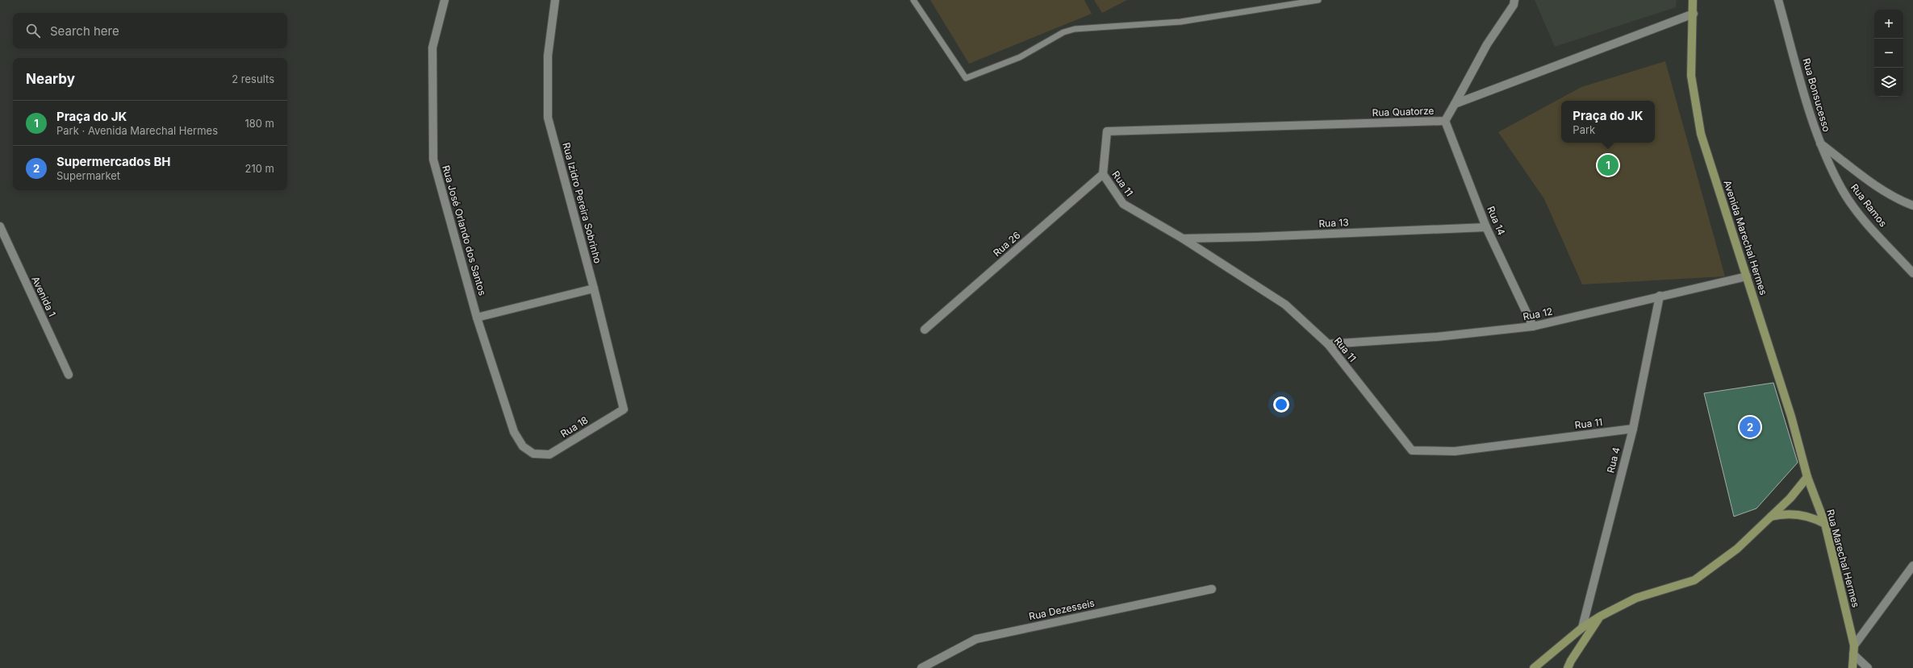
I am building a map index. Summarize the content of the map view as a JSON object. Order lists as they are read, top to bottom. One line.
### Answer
{"streets":{"street":["Rua Bonsucesso","Rua Quatorze","Rua 11","Rua Izidro Pereira Sobrinho","Rua Ramos","Rua 14","Rua 13","Rua José Orlando dos Santos","Avenida Marechal Hermes","Rua 26","Avenida 1","Rua 12","Rua 18","Rua 4","Rua Marechal Hermes","Rua Dezesseis"]},"crossings":[["Rua Bonsucesso","Rua Ramos"],["Rua Quatorze","Rua 11"],["Rua Quatorze","Rua 14"],["Rua 11","Rua 13"],["Rua 11","Rua 26"],["Rua 11","Rua 12"],["Rua 11","Rua 4"],["Rua Izidro Pereira Sobrinho","Rua 18"],["Rua 14","Rua 13"],["Rua 14","Rua 12"],["Rua José Orlando dos Santos","Rua 18"],["Avenida Marechal Hermes","Rua 12"],["Avenida Marechal Hermes","Rua Marechal Hermes"],["Rua 12","Rua 4"]],"page":{"map_buttons":["+","−"],"search":"Search here","heading":["Nearby","2 results"],"list":[{"mark":"1","name":"Praça do JK","note":"Park · Avenida Marechal Hermes","value":"180 m"},{"mark":"2","name":"Supermercados BH","note":"Supermarket","value":"210 m"}],"popup":["Praça do JK","Park"],"pins":["1","2"]}}
